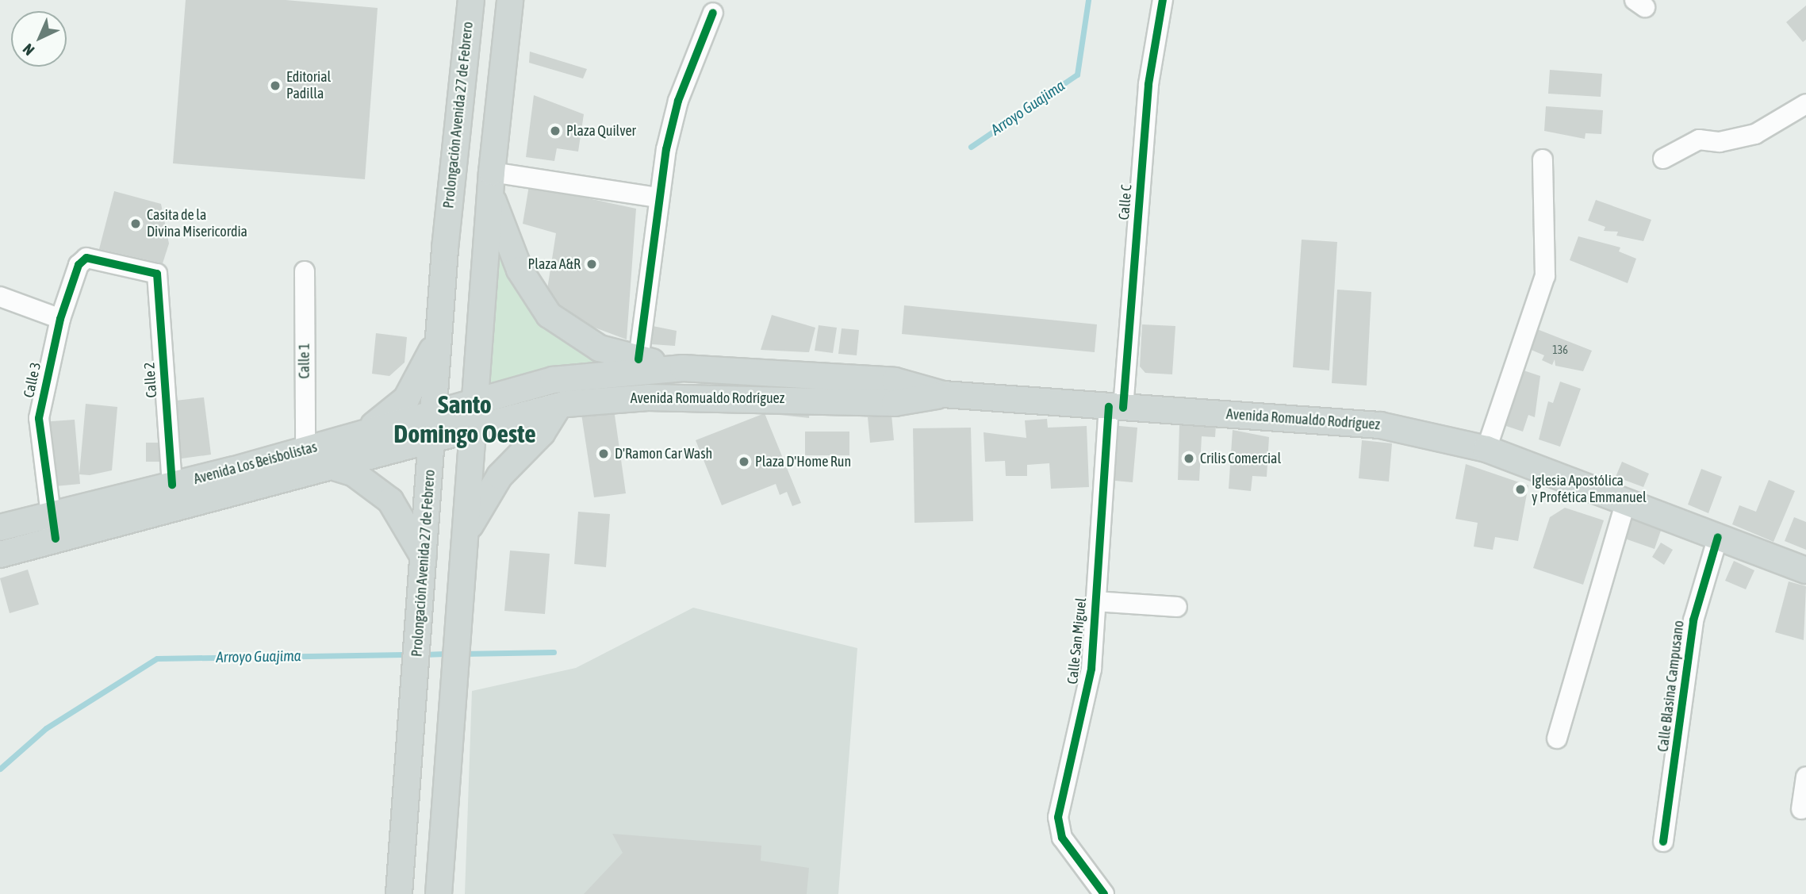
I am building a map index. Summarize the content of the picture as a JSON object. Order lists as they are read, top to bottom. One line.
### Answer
{"streets":{"main road":["Prolongación Avenida 27 de Febrero","Avenida Romualdo Rodríguez","Avenida Los Beisbolistas"],"street":["Calle C","Calle 1","Calle 3","Calle 2","Calle San Miguel","Calle Blasina Campusano"]},"crossings":[["Prolongación Avenida 27 de Febrero","Avenida Los Beisbolistas"],["Calle C","Avenida Romualdo Rodríguez"],["Calle C","Calle San Miguel"],["Calle 1","Avenida Los Beisbolistas"],["Calle 3","Calle 2"],["Calle 3","Avenida Los Beisbolistas"],["Calle 2","Avenida Los Beisbolistas"],["Avenida Romualdo Rodríguez","Avenida Los Beisbolistas"],["Avenida Romualdo Rodríguez","Calle San Miguel"],["Avenida Romualdo Rodríguez","Calle Blasina Campusano"]],"districts":["Santo Domingo Oeste"],"water":["Arroyo Guajima"],"places":["Editorial Padilla","Plaza Quilver","Casita de la Divina Misericordia","Plaza A&R","D'Ramon Car Wash","Crilis Comercial","Plaza D'Home Run","Iglesia Apostólica y Profética Emmanuel"],"house_numbers":["136"],"north":"bottom left"}
